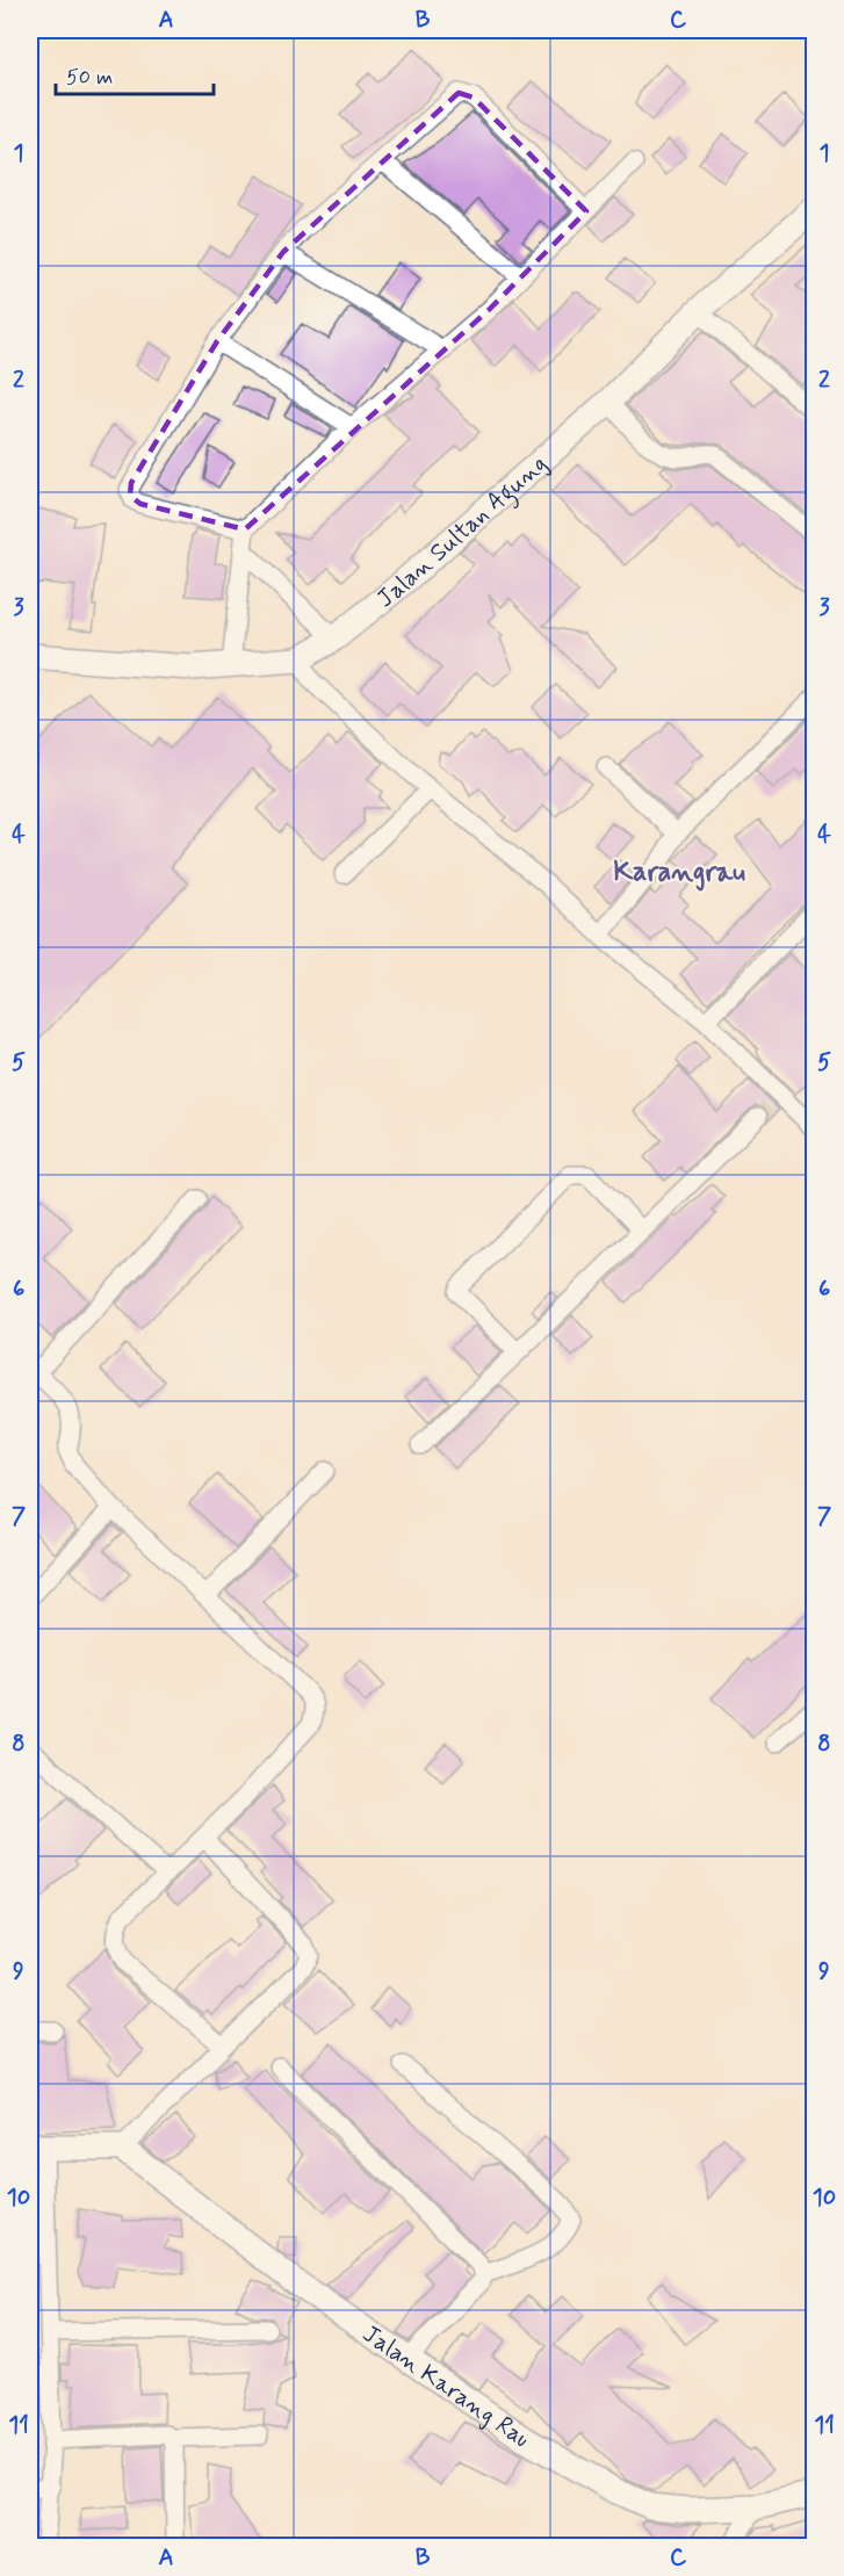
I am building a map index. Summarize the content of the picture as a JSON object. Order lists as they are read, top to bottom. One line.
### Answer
{"streets":{"street":["Jalan Sultan Agung","Jalan Karang Rau"]},"districts":["Karangrau"],"scale_bar":"50 m","grid":{"columns":["A","B","C"],"rows":["1","2","3","4","5","6","7","8","9","10","11"]}}
